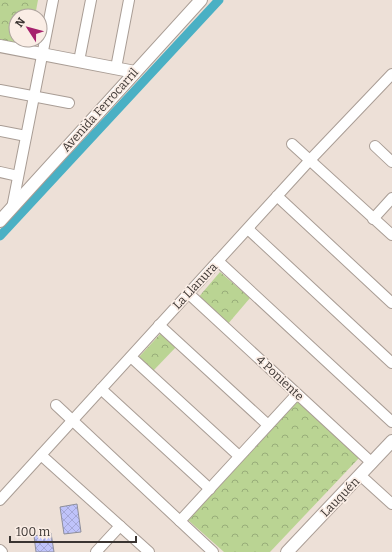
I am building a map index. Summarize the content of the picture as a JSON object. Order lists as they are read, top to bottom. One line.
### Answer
{"streets":{"street":["Avenida Ferrocarril","La Llanura","4 Poniente","Lauquén"]},"crossings":[["La Llanura","4 Poniente"],["4 Poniente","Lauquén"]],"scale_bar":"100 m","north":"top left"}
